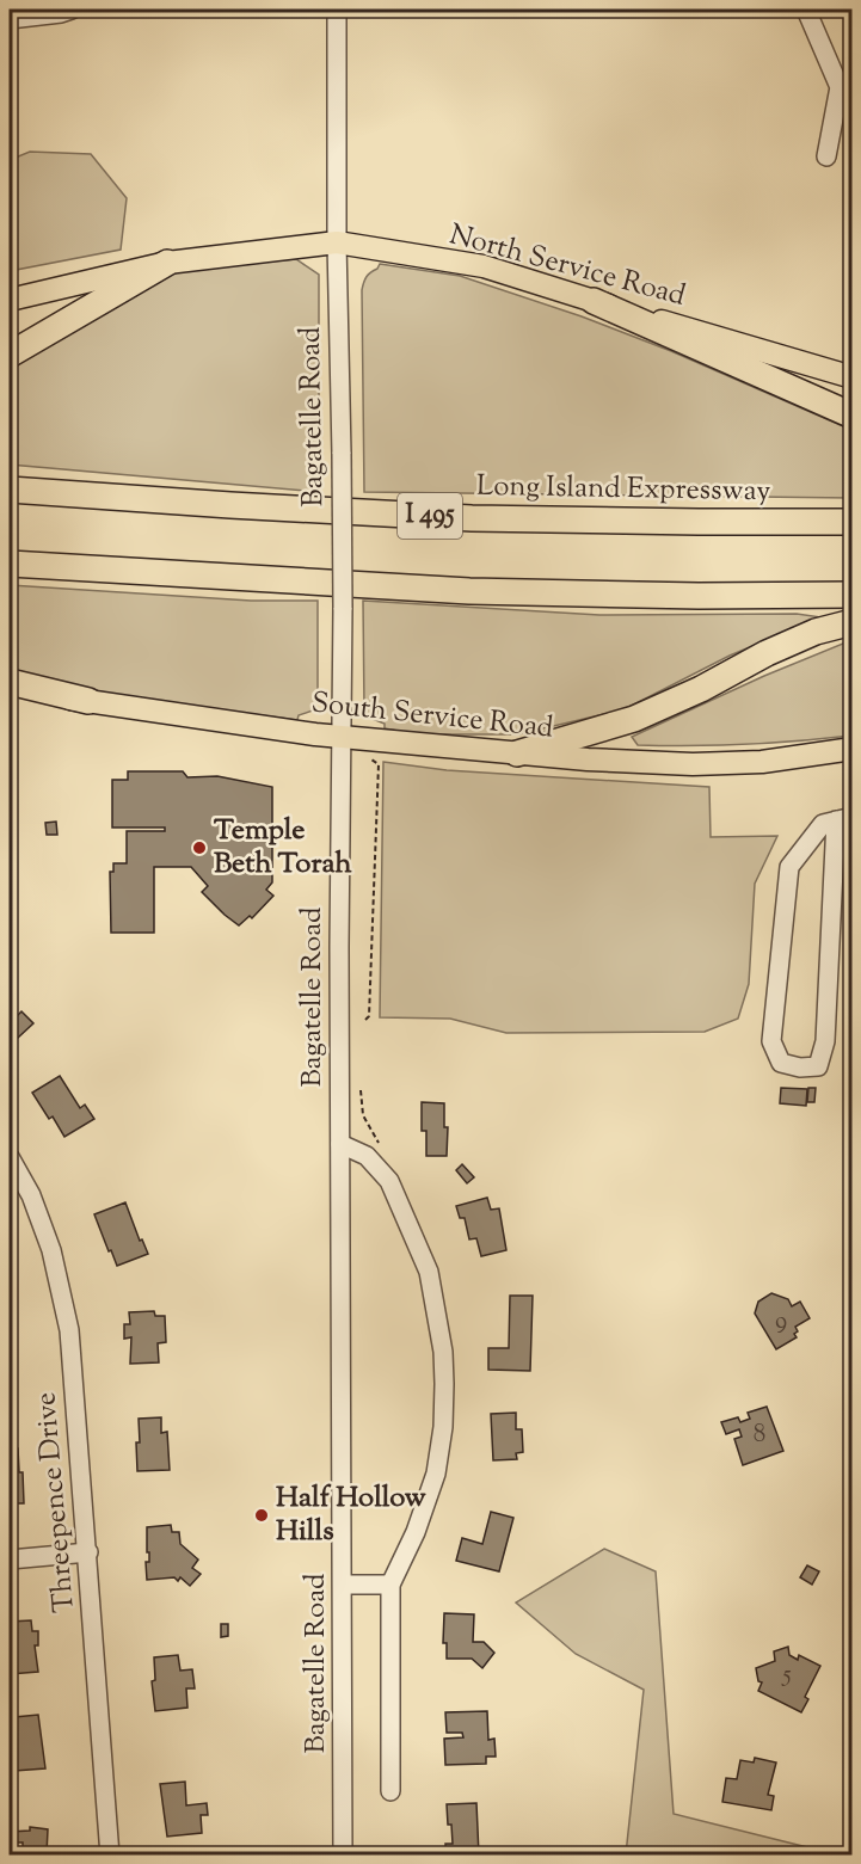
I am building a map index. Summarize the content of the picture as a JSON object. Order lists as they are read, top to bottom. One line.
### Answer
{"streets":{"highway":["Long Island Expressway","I 495"],"main road":["North Service Road","South Service Road"],"street":["Bagatelle Road","Threepence Drive"]},"crossings":[["North Service Road","Bagatelle Road"],["Bagatelle Road","South Service Road"]],"places":["Temple Beth Torah","Half Hollow Hills"],"house_numbers":["9","8","5"]}
